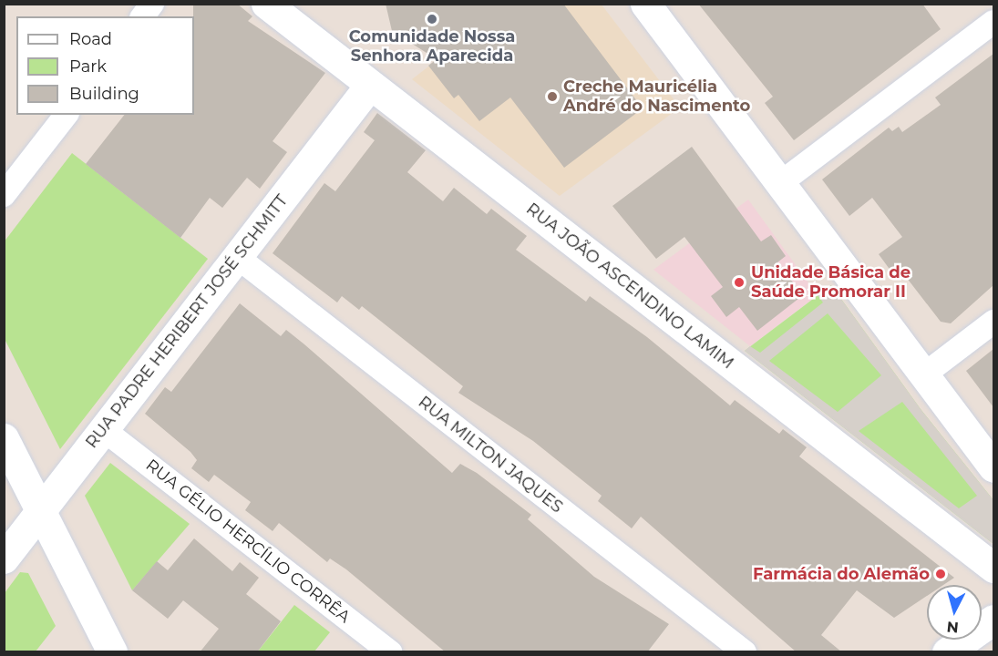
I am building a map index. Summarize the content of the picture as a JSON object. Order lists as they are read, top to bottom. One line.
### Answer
{"streets":{"street":["RUA JOÃO ASCENDINO LAMIM","RUA PADRE HERIBERT JOSÉ SCHMITT","RUA MILTON JAQUES","RUA GÉLIO HERCÍLIO CORRÊA"]},"crossings":[["RUA JOÃO ASCENDINO LAMIM","RUA PADRE HERIBERT JOSÉ SCHMITT"],["RUA PADRE HERIBERT JOSÉ SCHMITT","RUA MILTON JAQUES"],["RUA PADRE HERIBERT JOSÉ SCHMITT","RUA GÉLIO HERCÍLIO CORRÊA"]],"places":["Comunidade Nossa Senhora Aparecida","Creche Mauricélia André do Nascimento","Unidade Básica de Saúde Promorar II","Farmácia do Alemão"],"legend":["Road","Park","Building"],"north":"bottom"}
